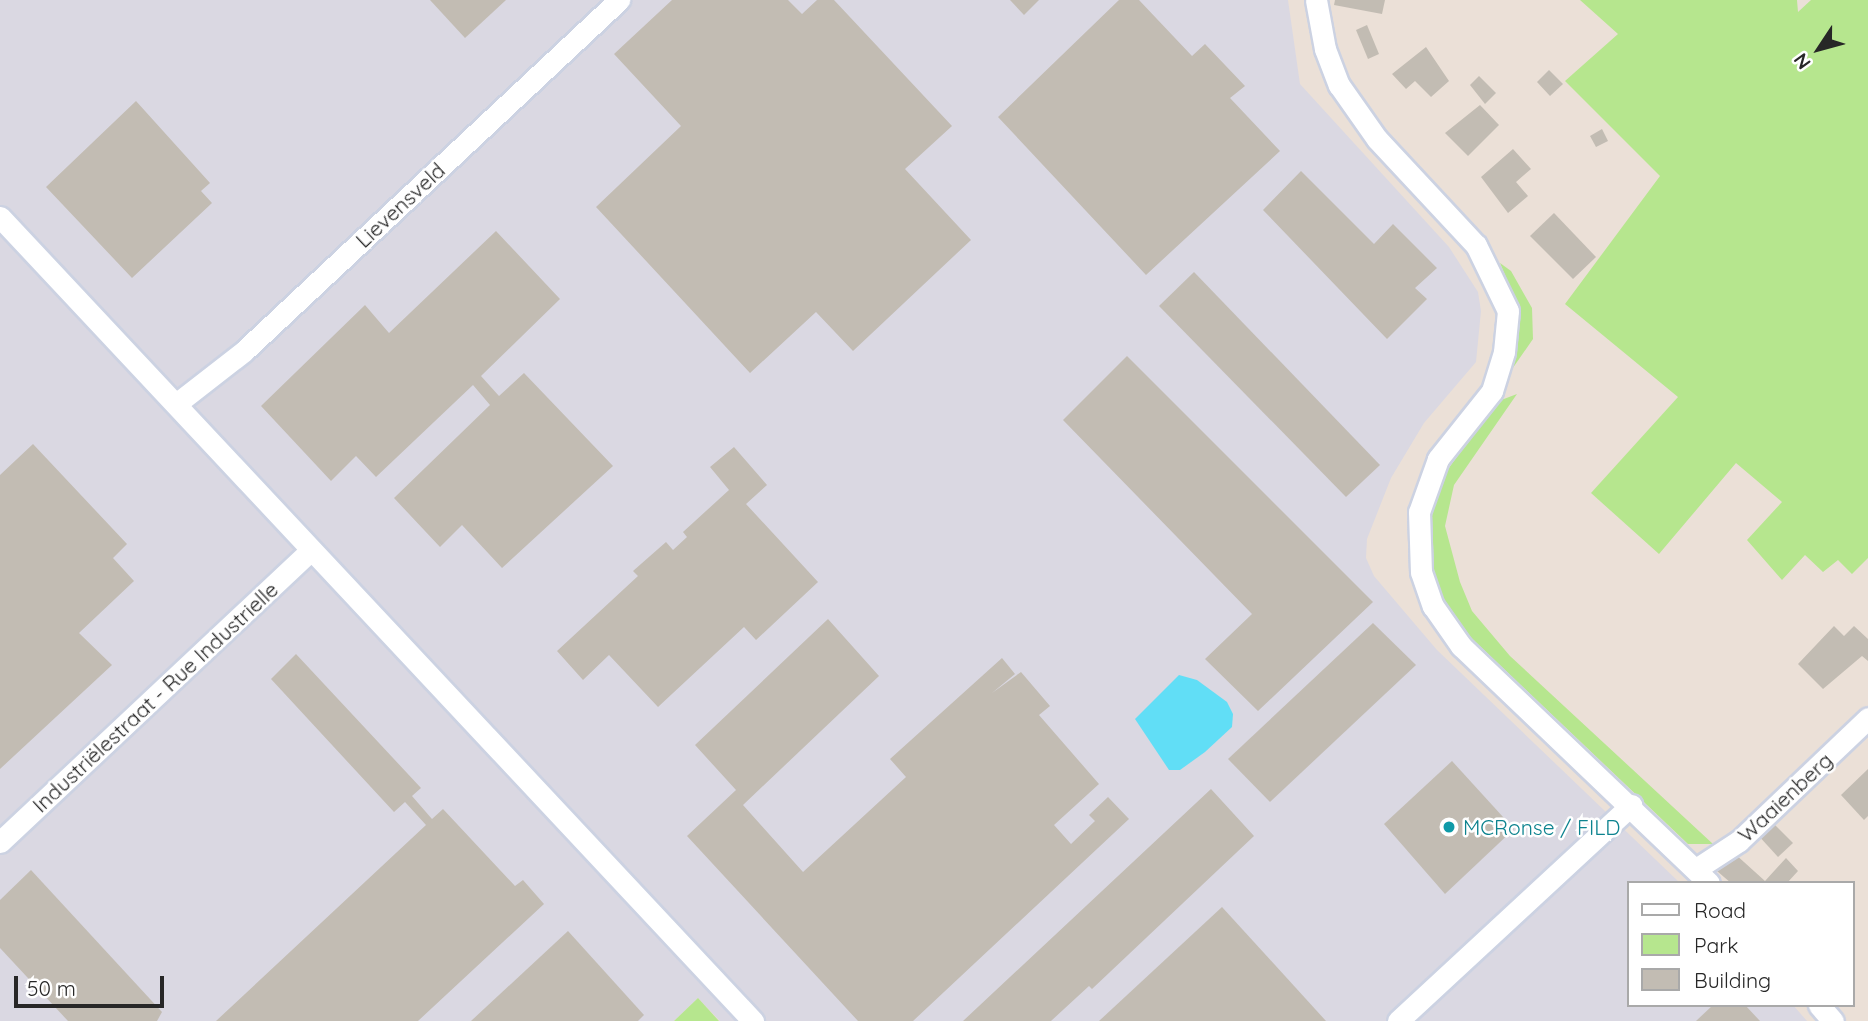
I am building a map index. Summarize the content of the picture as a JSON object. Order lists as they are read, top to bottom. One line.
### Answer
{"streets":{"street":["Lievensveld","Industriëlestraat - Rue Industrielle","Waaienberg"]},"places":["MCRonse / FILD"],"legend":["Road","Park","Building"],"scale_bar":"50 m","north":"bottom left"}
